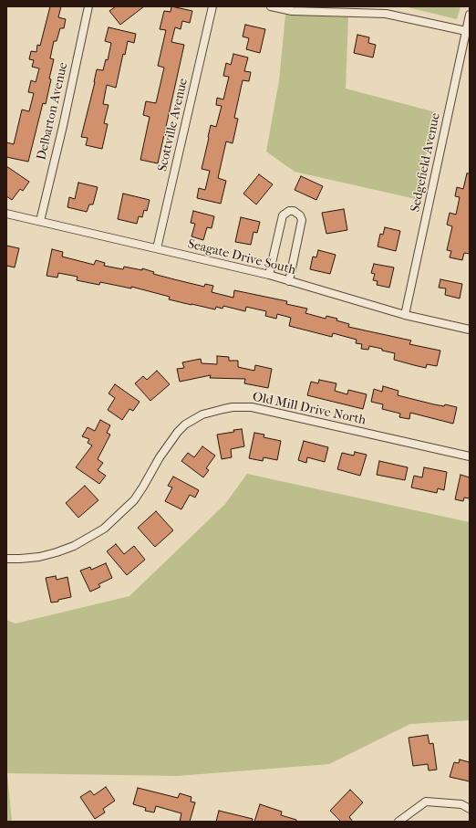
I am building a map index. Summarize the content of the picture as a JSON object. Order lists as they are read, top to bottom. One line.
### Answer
{"streets":{"street":["Delbarton Avenue","Scottville Avenue","Sedgefield Avenue","Seagate Drive South","Old Mill Drive North"]},"crossings":[["Delbarton Avenue","Seagate Drive South"],["Scottville Avenue","Seagate Drive South"],["Sedgefield Avenue","Seagate Drive South"]]}
